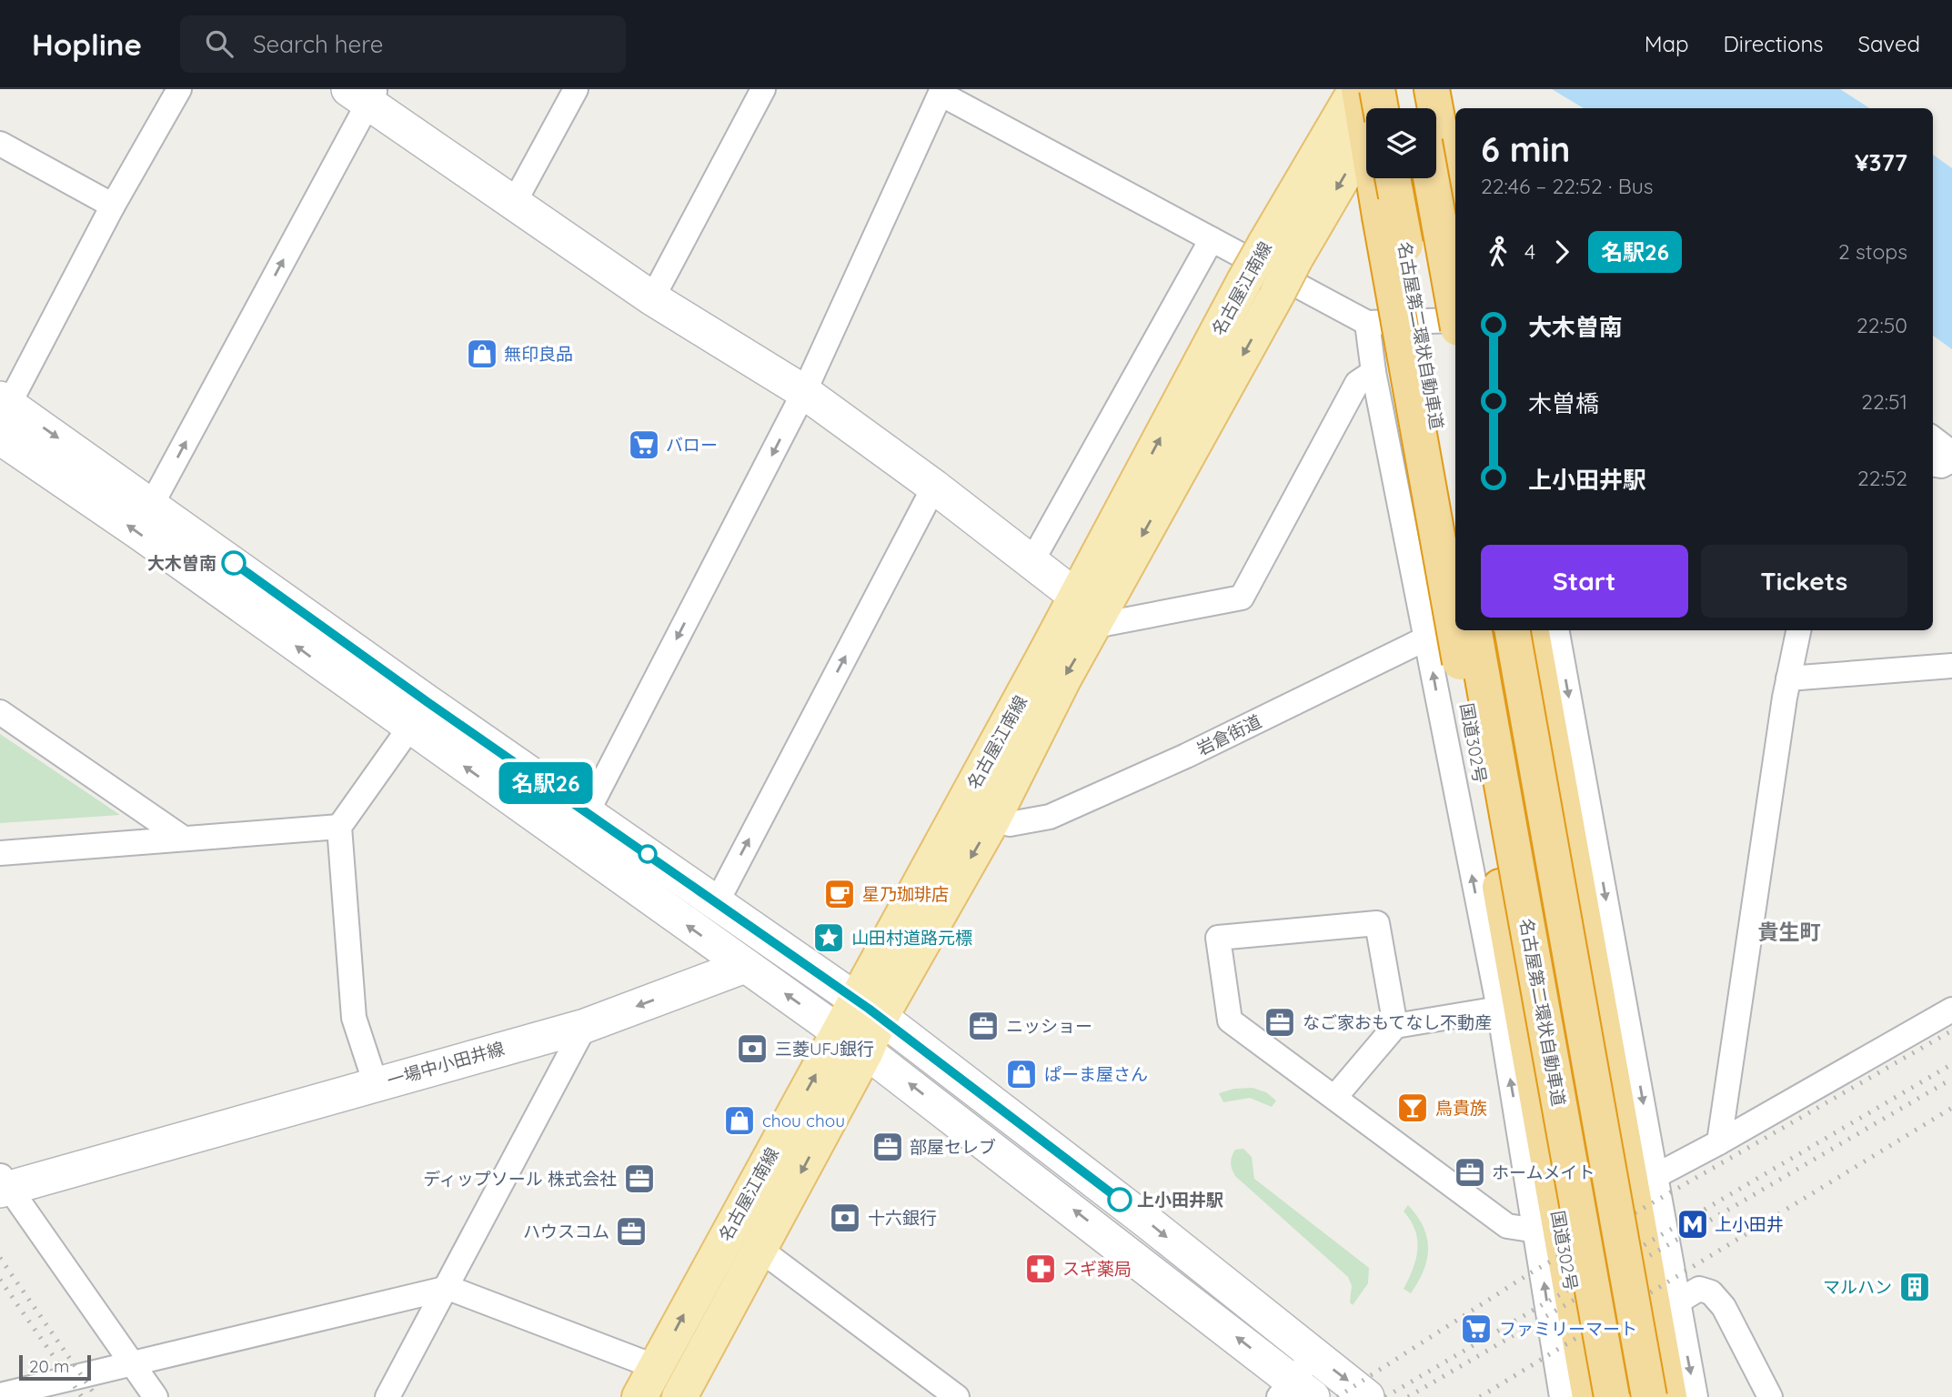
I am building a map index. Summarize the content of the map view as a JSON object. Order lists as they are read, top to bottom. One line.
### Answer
{"streets":{"highway":["名古屋第二環状自動車道","国道302号"],"main road":["名古屋江南線"],"street":["岩倉街道","一場中小田井線"]},"crossings":[["名古屋江南線","岩倉街道"],["名古屋江南線","国道302号"]],"districts":["貴生町"],"places":{"shop":["無印良品","ぱーま屋さん","chou chou"],"supermarket":["バロー","ファミリーマート"],"other":["大木曽南","上小田井駅"],"cafe":["星乃珈琲店"],"place":["山田村道路元標"],"office":["なご家おもてなし不動産","ニッショー","部屋セレブ","ホームメイト","ディップソール 株式会社","ハウスコム"],"bank":["三菱UFJ銀行","十六銀行"],"bar":["鳥貴族"],"metro station":["上小田井"],"pharmacy":["スギ薬局"],"building":["マルハン"]},"lines":["bus line 名駅26"],"scale_bar":"20 m","page":{"header":"Hopline","search":"Search here","nav":["Map","Directions","Saved"],"on_map":"名駅26","heading":["6 min","22:46 – 22:52 · Bus","¥377"],"legs":["4","名駅26","2 stops"],"list":[{"name":"大木曽南","value":"22:50"},{"name":"木曽橋","value":"22:51"},{"name":"上小田井駅","value":"22:52"}],"buttons":["Start","Tickets"],"scale":"20 m"}}
